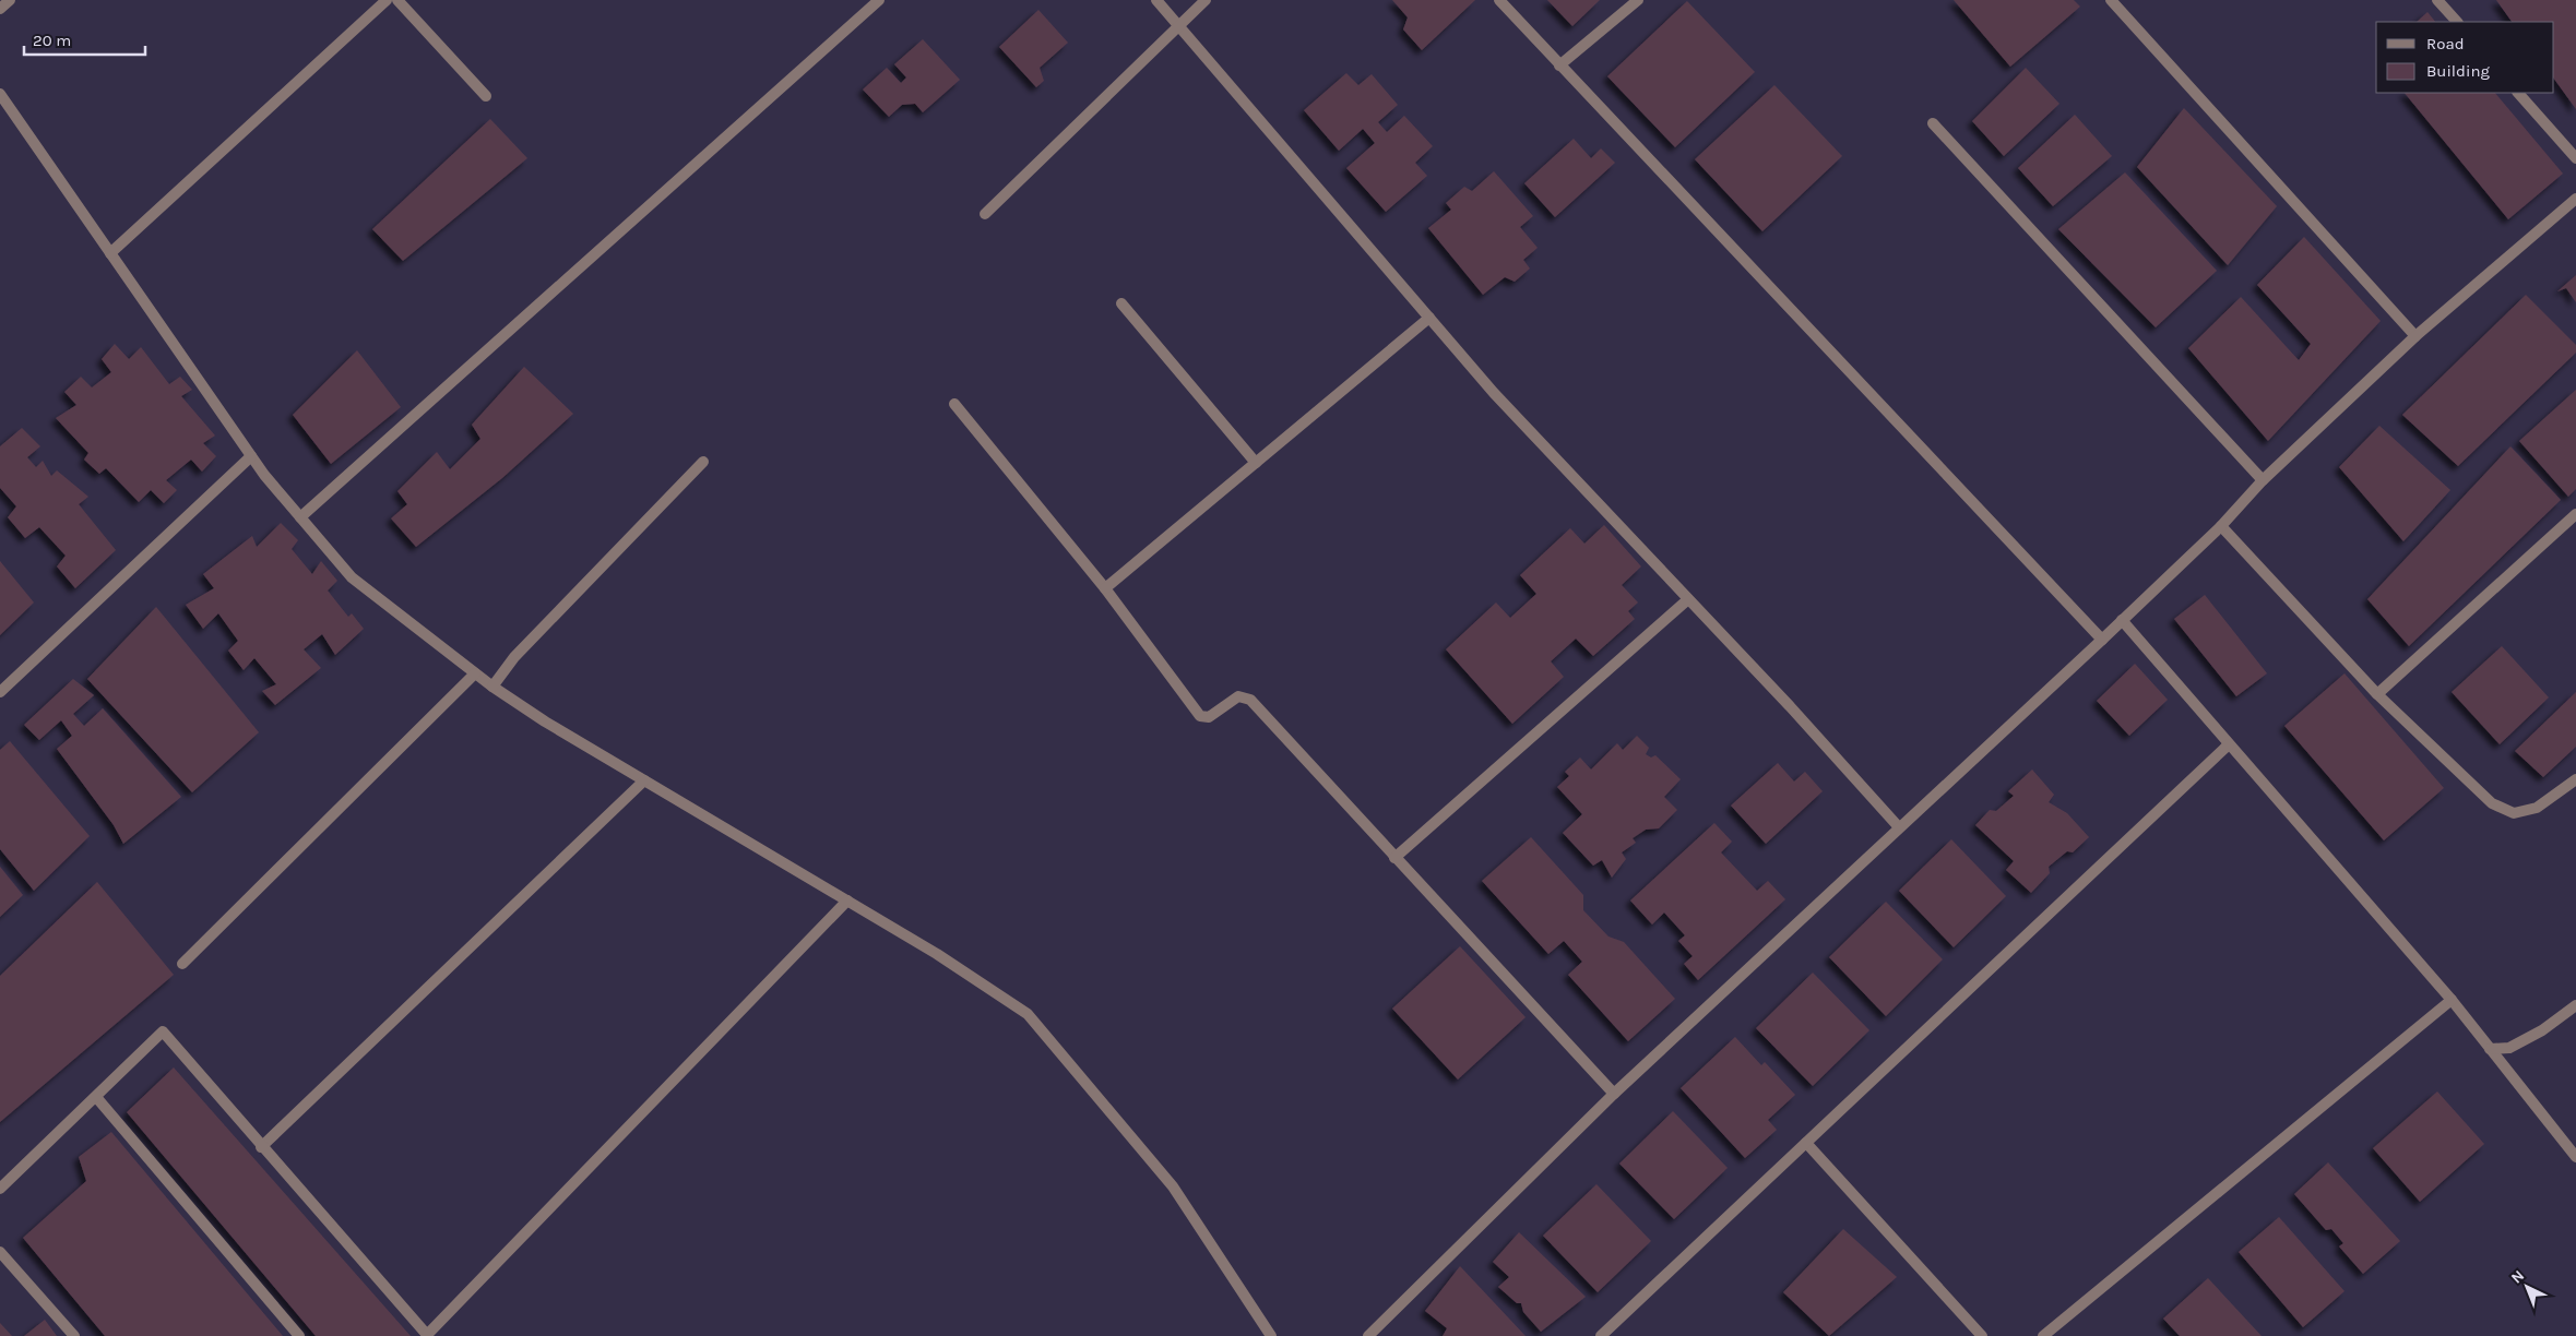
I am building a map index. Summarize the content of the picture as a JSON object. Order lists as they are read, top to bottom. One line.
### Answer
{"legend":["Road","Building"],"scale_bar":"20 m","north":"top left"}
